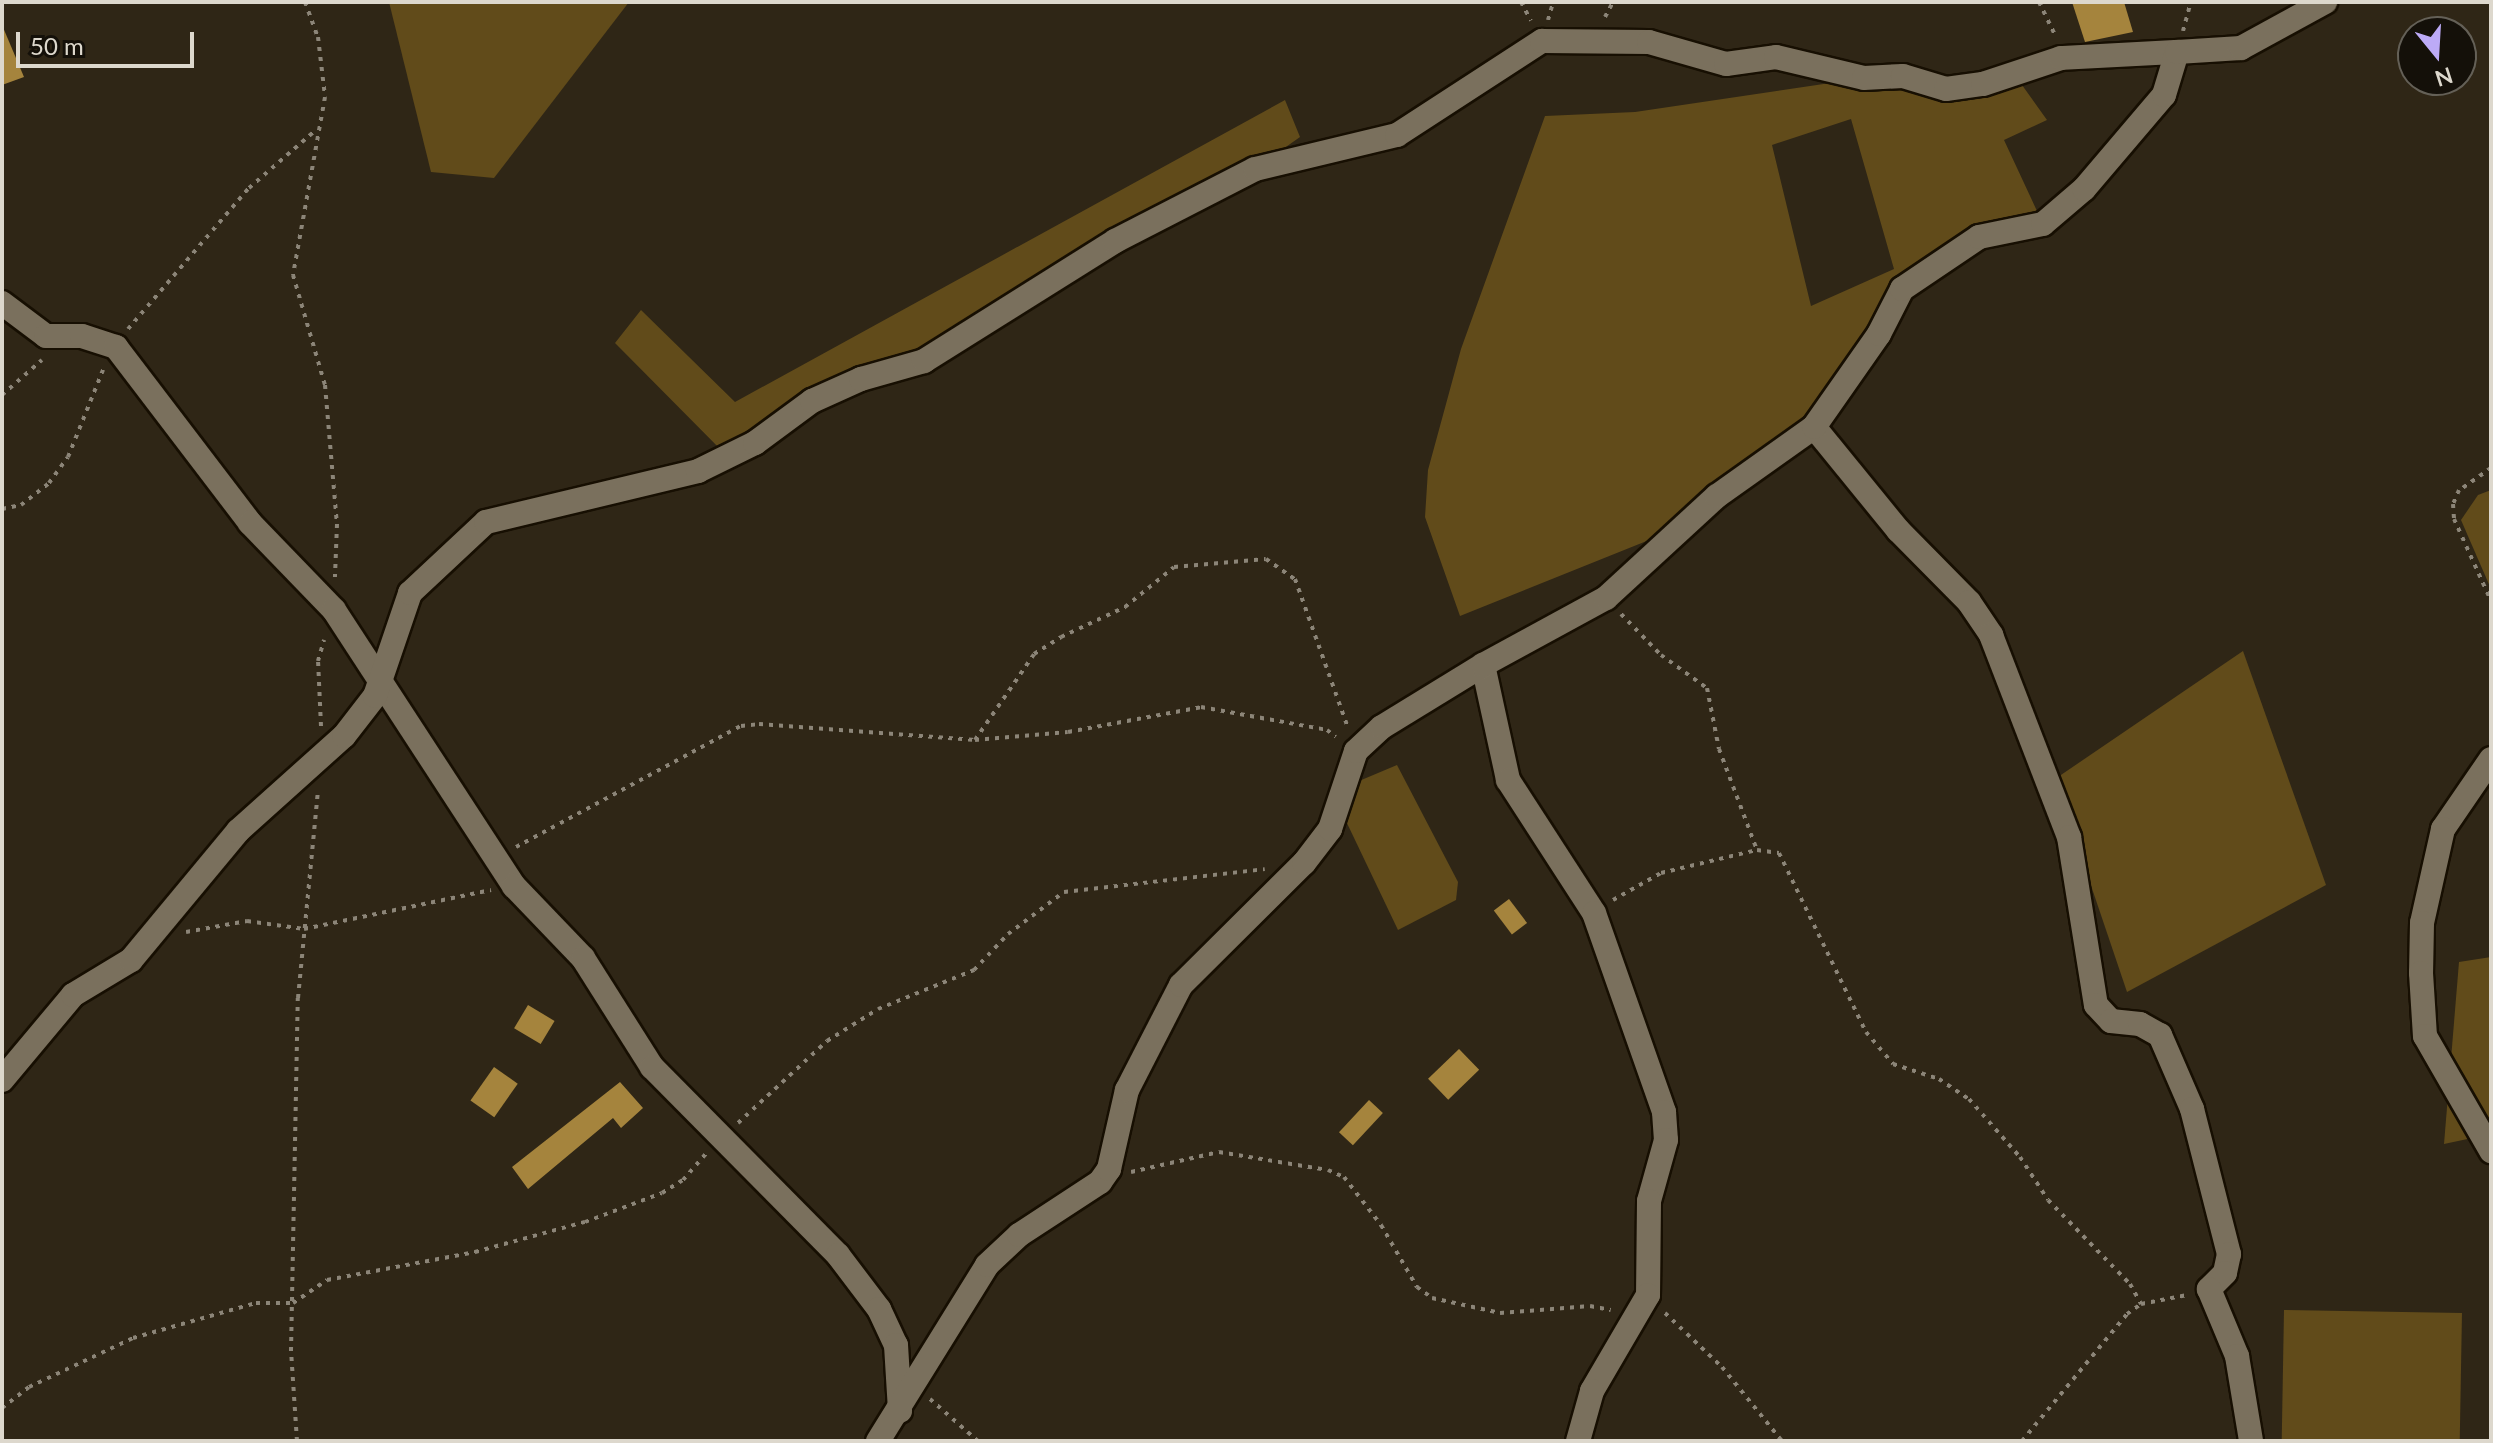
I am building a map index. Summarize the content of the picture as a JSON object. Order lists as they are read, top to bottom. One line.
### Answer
{"scale_bar":"50 m","north":"bottom"}
